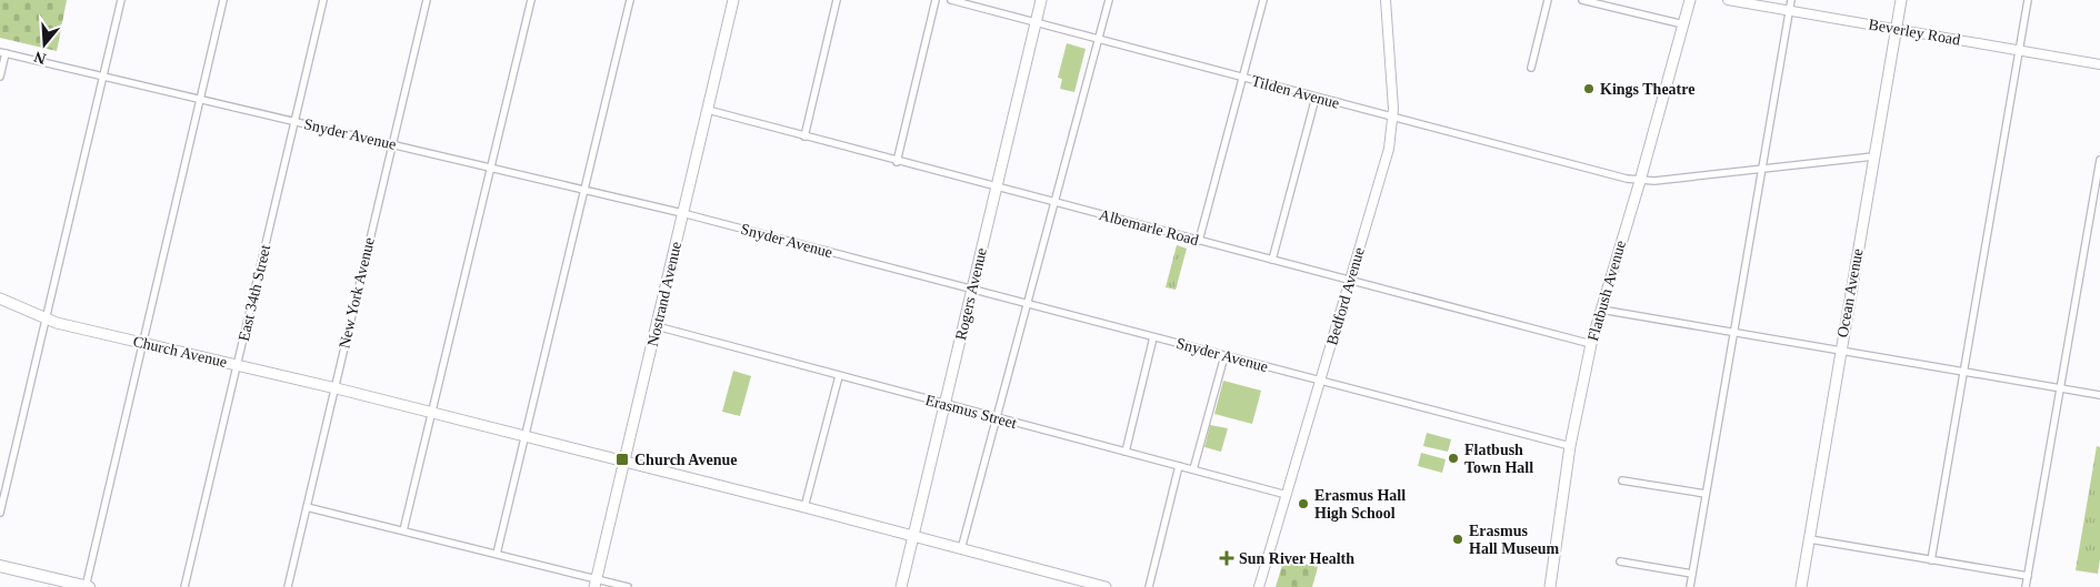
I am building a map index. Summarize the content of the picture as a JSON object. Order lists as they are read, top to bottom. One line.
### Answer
{"streets":{"main road":["Flatbush Avenue","Ocean Avenue","Nostrand Avenue","Rogers Avenue","Church Avenue"],"street":["Beverley Road","Tilden Avenue","Snyder Avenue","Albemarle Road","East 34th Street","New York Avenue","Bedford Avenue","Erasmus Street"]},"crossings":[["Beverley Road","Ocean Avenue"],["Tilden Avenue","Flatbush Avenue"],["Tilden Avenue","Ocean Avenue"],["Tilden Avenue","Rogers Avenue"],["Tilden Avenue","Bedford Avenue"],["Snyder Avenue","Flatbush Avenue"],["Snyder Avenue","East 34th Street"],["Snyder Avenue","New York Avenue"],["Snyder Avenue","Nostrand Avenue"],["Snyder Avenue","Rogers Avenue"],["Snyder Avenue","Bedford Avenue"],["Albemarle Road","Flatbush Avenue"],["Albemarle Road","Nostrand Avenue"],["Albemarle Road","Rogers Avenue"],["Albemarle Road","Bedford Avenue"],["East 34th Street","Church Avenue"],["New York Avenue","Church Avenue"],["Nostrand Avenue","Church Avenue"],["Nostrand Avenue","Erasmus Street"],["Rogers Avenue","Church Avenue"],["Rogers Avenue","Erasmus Street"],["Bedford Avenue","Erasmus Street"]],"places":{"other":["Kings Theatre","Flatbush Town Hall","Erasmus Hall High School","Erasmus Hall Museum"],"transit":["Church Avenue"],"health":["Sun River Health"]},"north":"bottom"}
